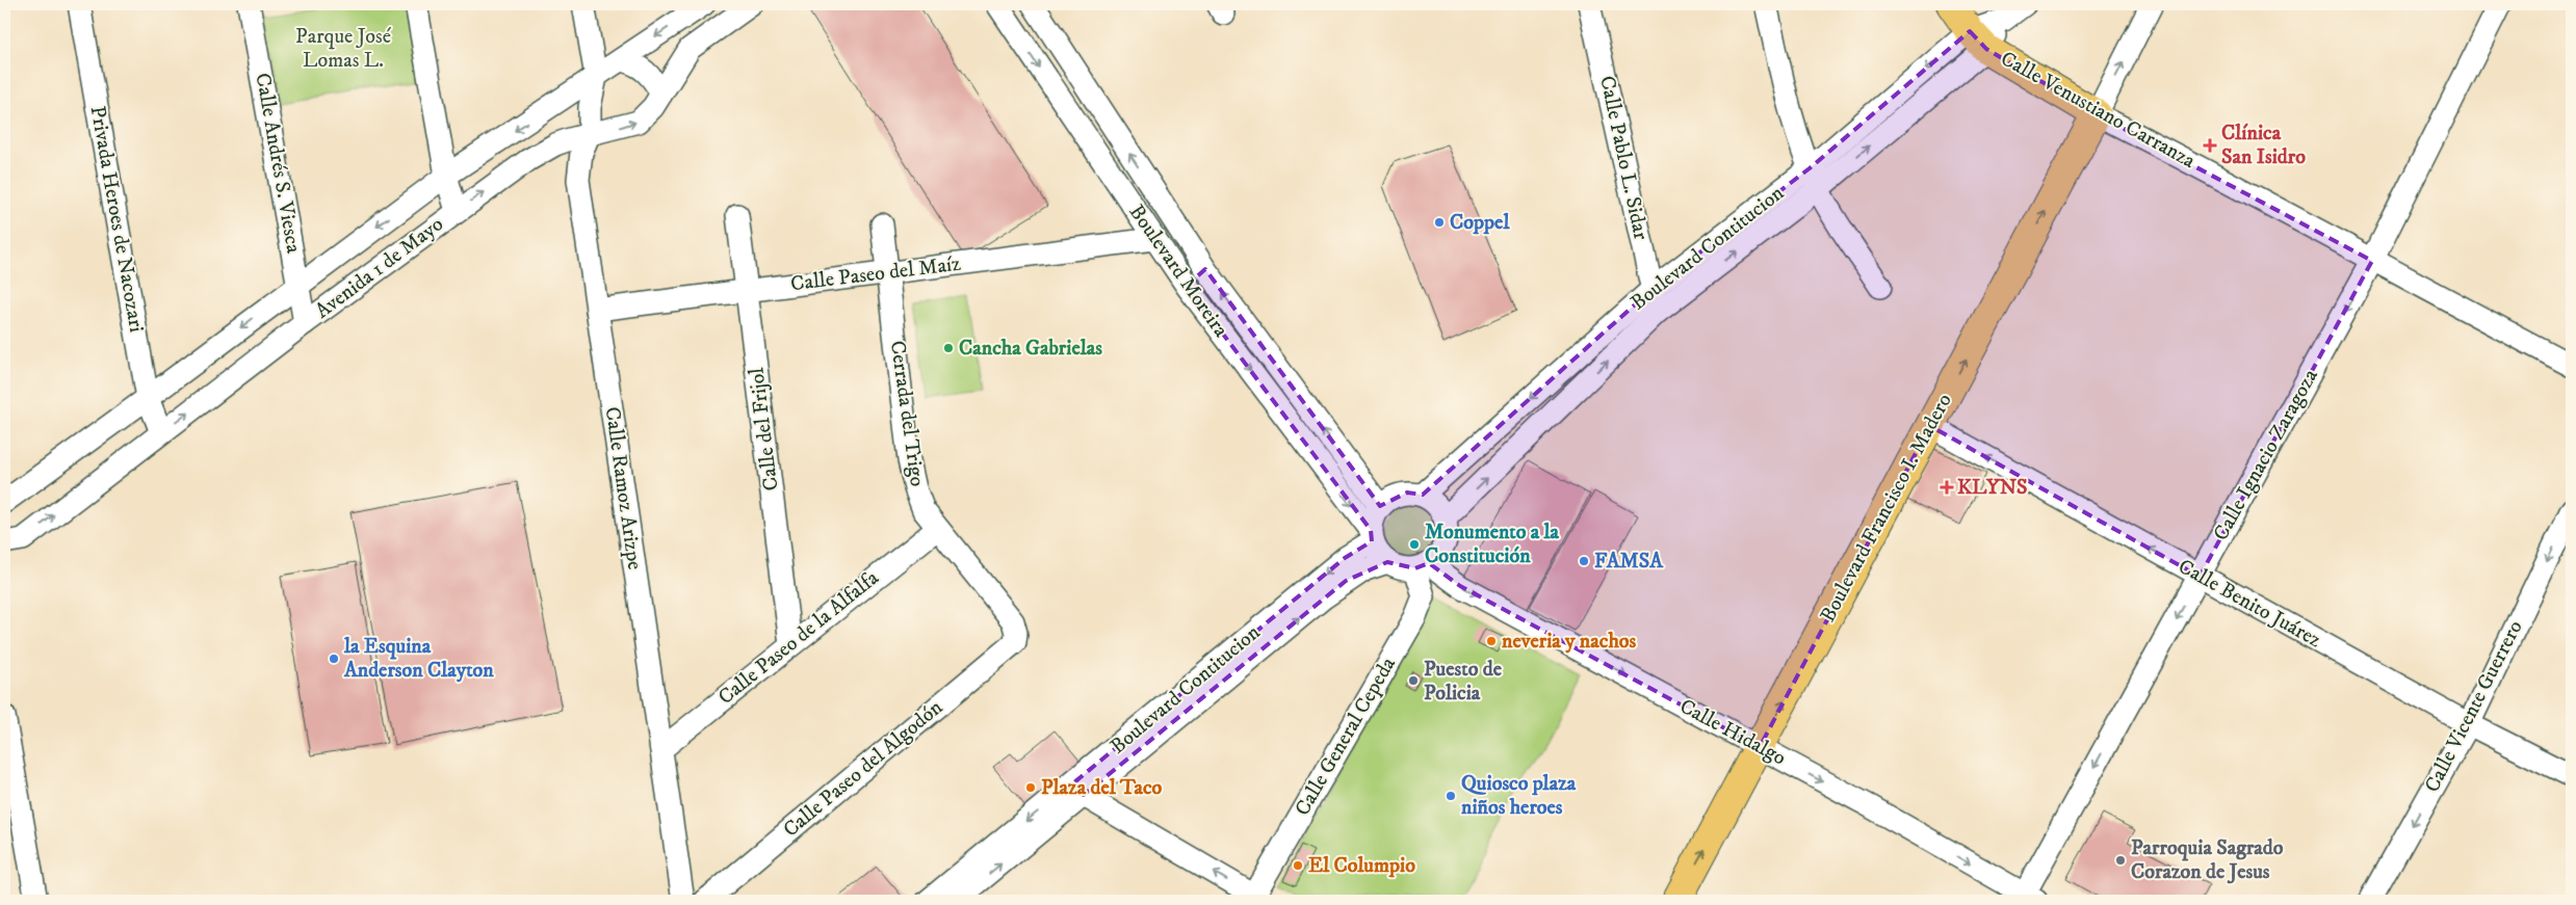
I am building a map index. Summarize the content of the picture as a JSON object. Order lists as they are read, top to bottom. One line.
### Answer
{"streets":{"main road":["Calle Venustiano Carranza","Boulevard Francisco I. Madero"],"street":["Calle Pablo L. Sidar","Calle Andrés S. Viesca","Privada Heroes de Nacozari","Boulevard Contitucion","Avenida 1 de Mayo","Boulevard Moreira","Calle Paseo del Maíz","Cerrada del Trigo","Calle del Frijol","Calle Ignacio Zaragoza","Calle Ramoz Arizpe","Calle Benito Juárez","Calle Paseo de la Alfalfa","Calle Vicente Guerrero","Calle Hidalgo","Calle General Cepeda","Calle Paseo del Algodón"]},"crossings":[["Calle Venustiano Carranza","Boulevard Contitucion"],["Calle Venustiano Carranza","Calle Ignacio Zaragoza"],["Calle Venustiano Carranza","Boulevard Francisco I. Madero"],["Calle Pablo L. Sidar","Boulevard Contitucion"],["Calle Andrés S. Viesca","Avenida 1 de Mayo"],["Privada Heroes de Nacozari","Avenida 1 de Mayo"],["Boulevard Contitucion","Boulevard Moreira"],["Boulevard Contitucion","Calle Hidalgo"],["Boulevard Contitucion","Calle General Cepeda"],["Avenida 1 de Mayo","Calle Ramoz Arizpe"],["Boulevard Moreira","Calle Paseo del Maíz"],["Boulevard Moreira","Calle Hidalgo"],["Boulevard Moreira","Calle General Cepeda"],["Calle Paseo del Maíz","Cerrada del Trigo"],["Calle Paseo del Maíz","Calle del Frijol"],["Calle Paseo del Maíz","Calle Ramoz Arizpe"],["Cerrada del Trigo","Calle Paseo de la Alfalfa"],["Cerrada del Trigo","Calle Paseo del Algodón"],["Calle del Frijol","Calle Paseo de la Alfalfa"],["Calle Ignacio Zaragoza","Calle Benito Juárez"],["Calle Ignacio Zaragoza","Calle Hidalgo"],["Calle Ramoz Arizpe","Calle Paseo de la Alfalfa"],["Boulevard Francisco I. Madero","Calle Benito Juárez"],["Boulevard Francisco I. Madero","Calle Hidalgo"],["Calle Benito Juárez","Calle Vicente Guerrero"],["Calle Hidalgo","Calle General Cepeda"]],"one_way":["Calle Ignacio Zaragoza","Boulevard Francisco I. Madero","Calle Benito Juárez","Calle Vicente Guerrero","Calle Hidalgo"],"parks":["Parque José Lomas L."],"places":{"health":["Clínica San Isidro","KLYNS"],"other":["Coppel","Cancha Gabrielas","Monumento a la Constitución","FAMSA","neveria y nachos","la Esquina Anderson Clayton","Puesto de Policia","Plaza del Taco","Quiosco plaza niños heroes","Parroquia Sagrado Corazon de Jesus","El Columpio"]}}
